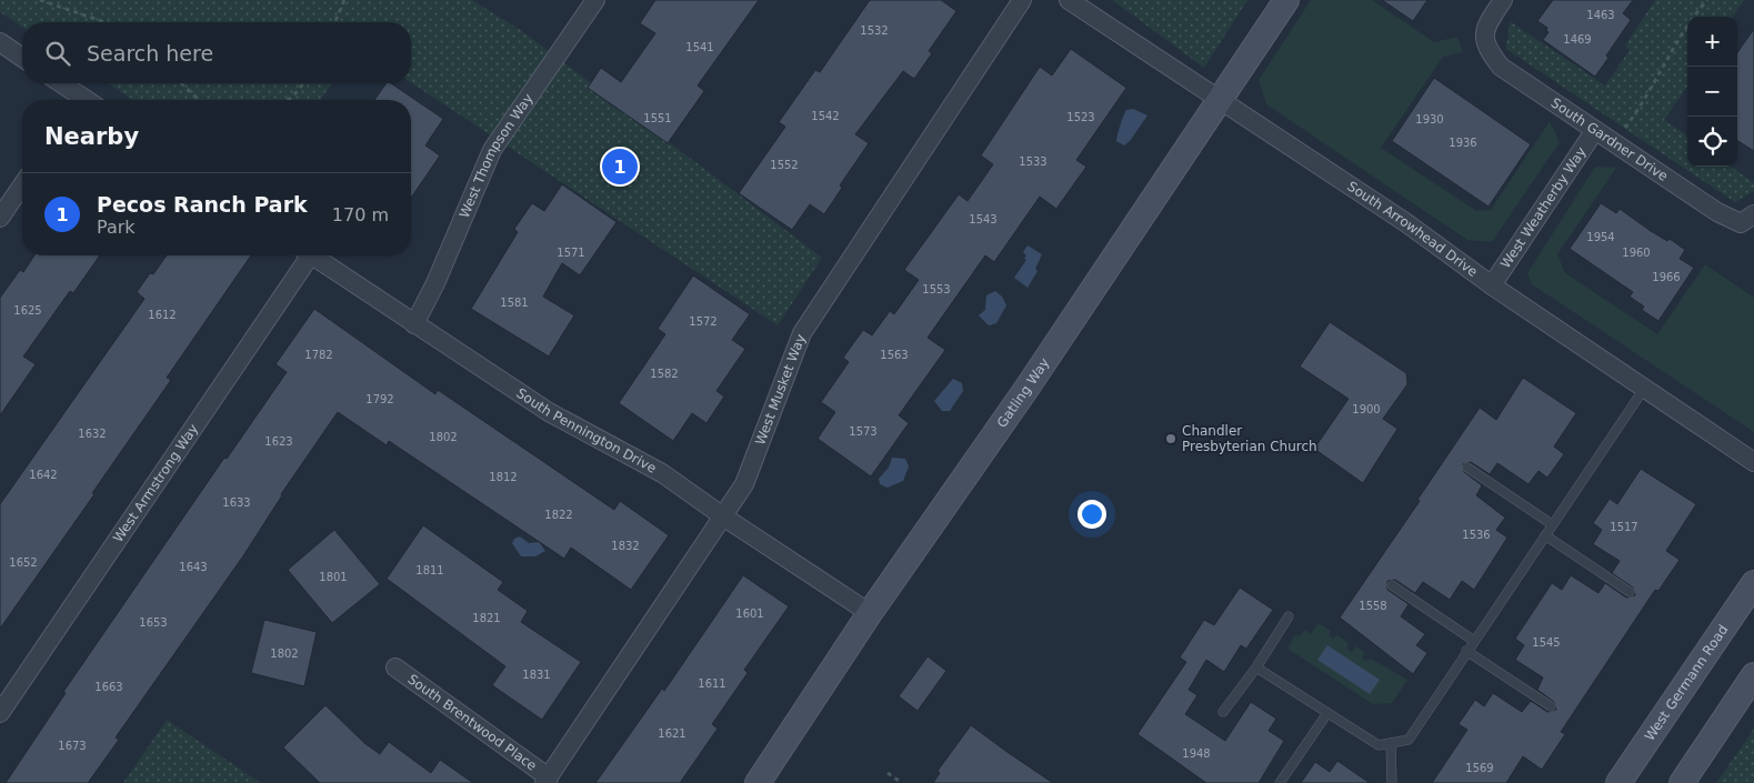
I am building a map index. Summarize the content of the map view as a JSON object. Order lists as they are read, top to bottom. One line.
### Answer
{"streets":{"street":["South Gardner Drive","West Thompson Way","West Weatherby Way","South Arrowhead Drive","West Musket Way","Gatling Way","South Pennington Drive","West Armstrong Way","West Germann Road","South Brentwood Place"]},"crossings":[["South Gardner Drive","West Weatherby Way"],["West Thompson Way","South Pennington Drive"],["West Weatherby Way","South Arrowhead Drive"],["South Arrowhead Drive","Gatling Way"],["West Musket Way","South Pennington Drive"],["West Musket Way","South Brentwood Place"],["Gatling Way","South Pennington Drive"]],"places":["Chandler Presbyterian Church"],"house_numbers":["1463","1532","1469","1541","1542","1523","1551","1930","1936","1533","1552","1543","1954","1571","1960","1966","1553","1581","1625","1612","1572","1782","1563","1582","1792","1900","1573","1632","1802","1623","1642","1812","1633","1822","1517","1536","1832","1652","1643","1811","1801","1558","1601","1821","1653","1545","1802","1831","1611","1663","1621","1673","1948","1569"],"page":{"map_buttons":["+","−"],"search":"Search here","heading":"Nearby","pins":"1","list":[{"mark":"1","name":"Pecos Ranch Park","note":"Park","value":"170 m"}]}}
